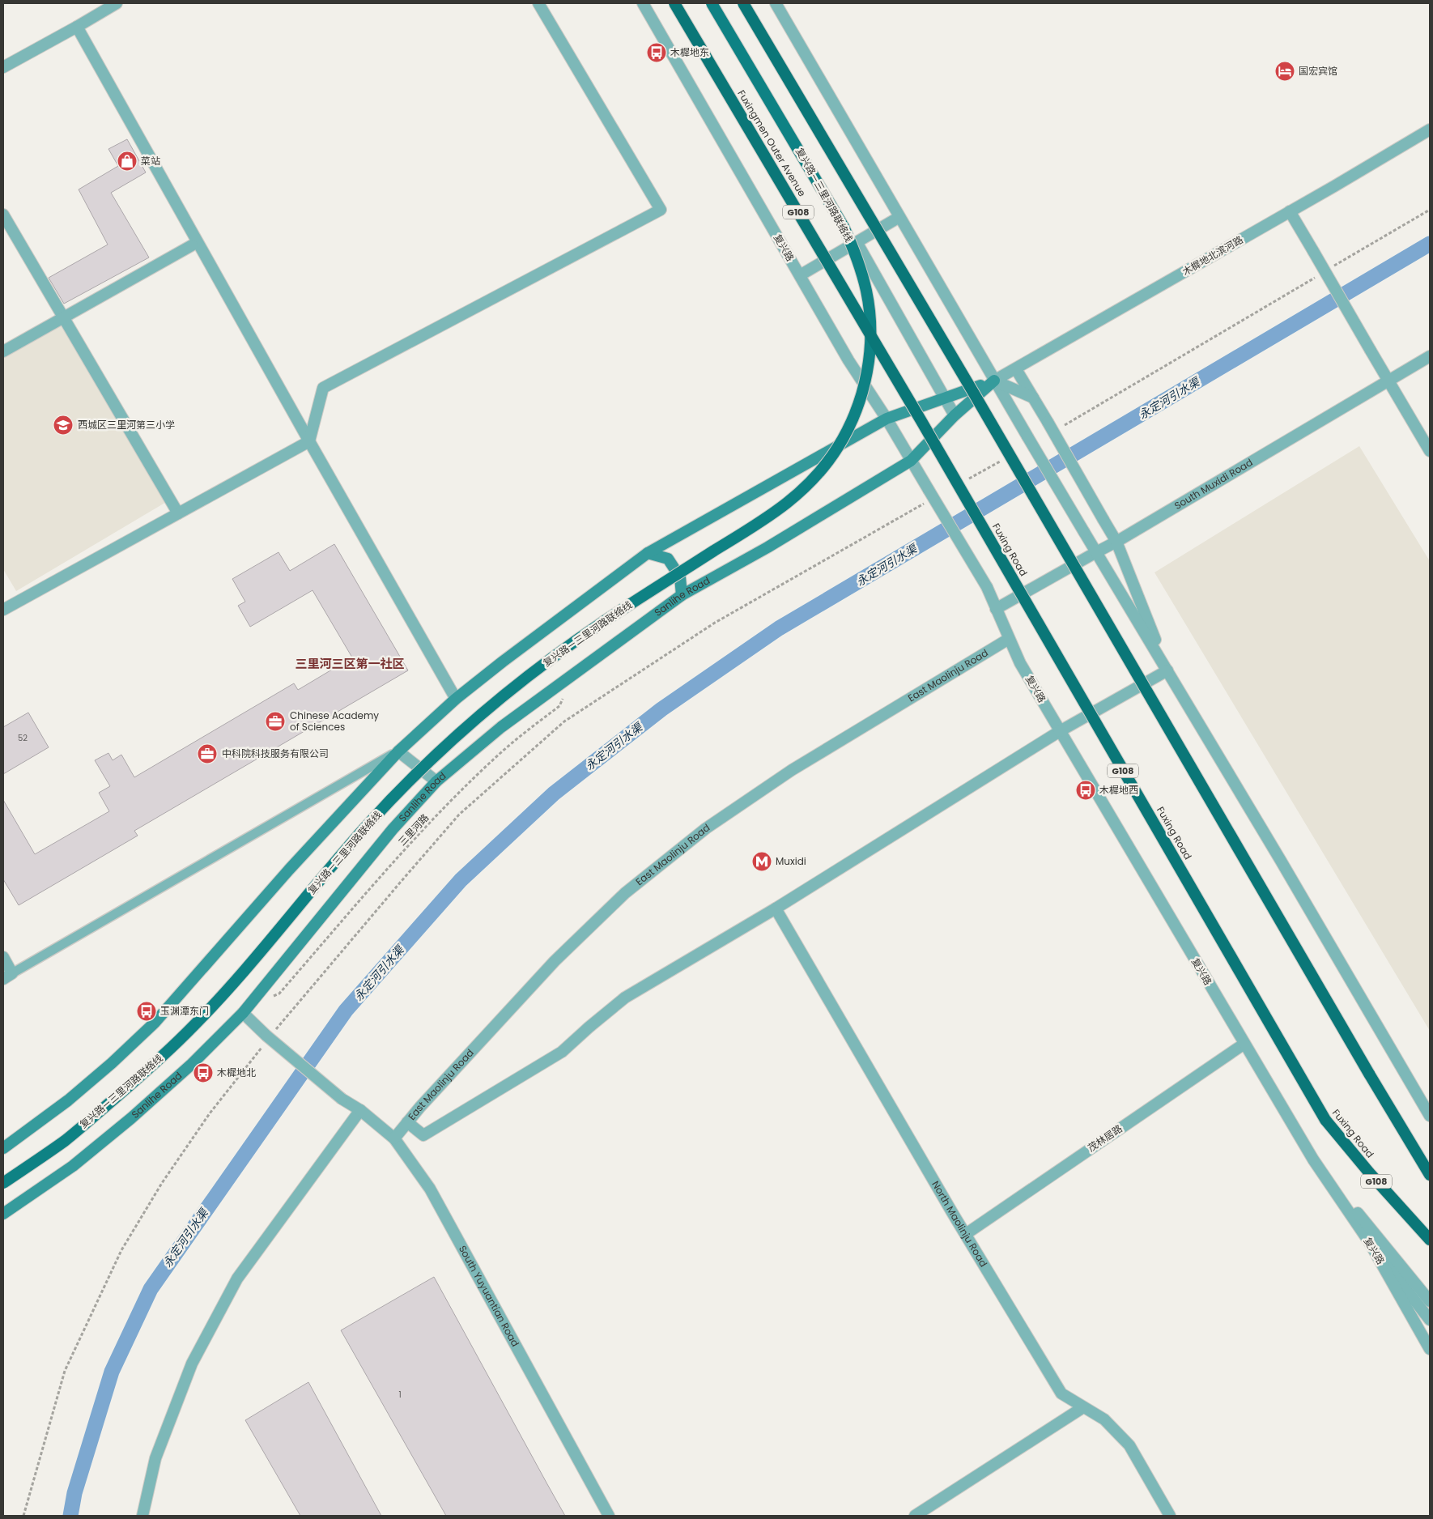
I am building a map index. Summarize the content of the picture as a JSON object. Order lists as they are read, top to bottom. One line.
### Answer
{"streets":{"highway":["Fuxingmen Outer Avenue","G108","Fuxing Road"],"main road":["复兴路—三里河路联络线","Sanlihe Road"],"street":["复兴路","木樨地北滨河路","South Muxidi Road","East Maolinju Road","茂林居路","North Maolinju Road","South Yuyuantian Road"],"path":["三里河路"]},"crossings":[["Fuxingmen Outer Avenue","Fuxing Road"],["复兴路","South Muxidi Road"],["复兴路","Sanlihe Road"],["复兴路","East Maolinju Road"],["复兴路","茂林居路"],["木樨地北滨河路","Sanlihe Road"],["Sanlihe Road","South Yuyuantian Road"],["East Maolinju Road","South Yuyuantian Road"],["茂林居路","North Maolinju Road"]],"districts":["三里河三区第一社区"],"water":["永定河引水渠"],"places":{"bus stop":["木樨地东","木樨地西","玉渊潭东门","木樨地北"],"hotel":["国宏宾馆"],"shop":["菜站"],"school or university":["西城区三里河第三小学"],"office":["Chinese Academy of Sciences","中科院科技服务有限公司"],"metro station":["Muxidi"]},"house_numbers":["52","1"]}
